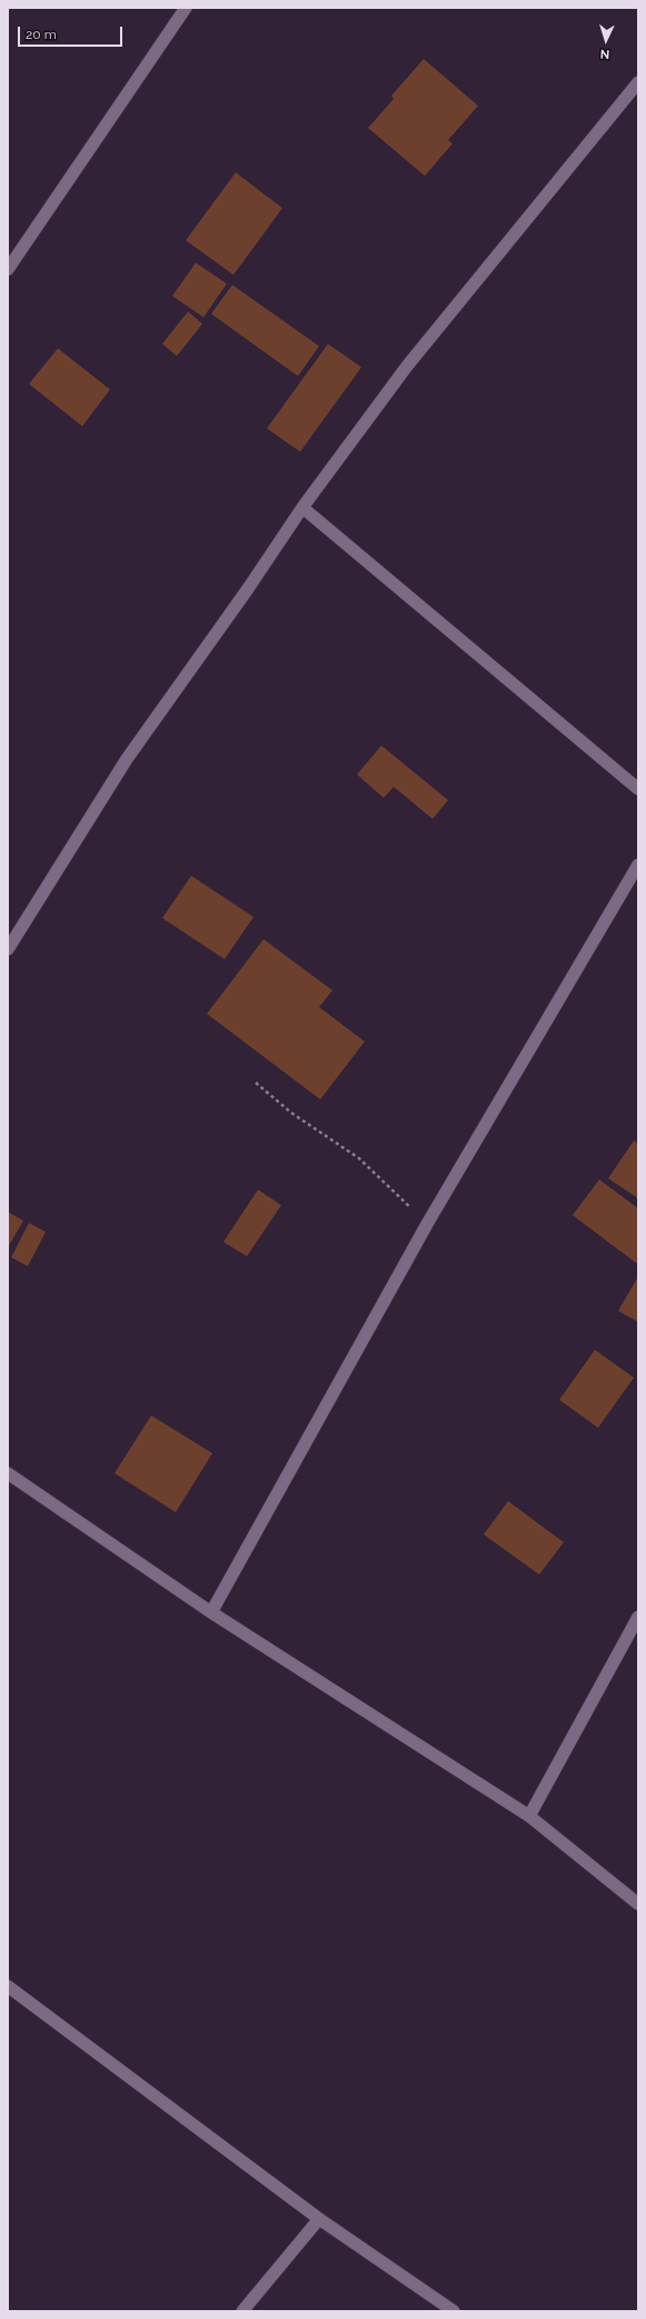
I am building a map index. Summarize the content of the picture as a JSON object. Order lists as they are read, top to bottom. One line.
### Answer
{"scale_bar":"20 m","north":"bottom"}
